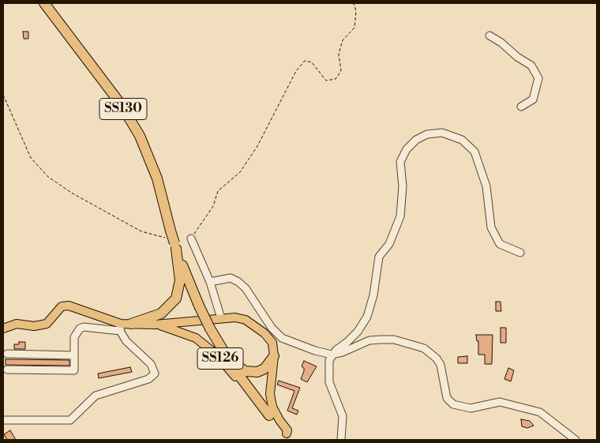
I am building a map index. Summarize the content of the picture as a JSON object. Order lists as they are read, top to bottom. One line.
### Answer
{"streets":{"highway":["SS130"],"main road":["SS126"]},"crossings":[["SS130","SS126"]]}
